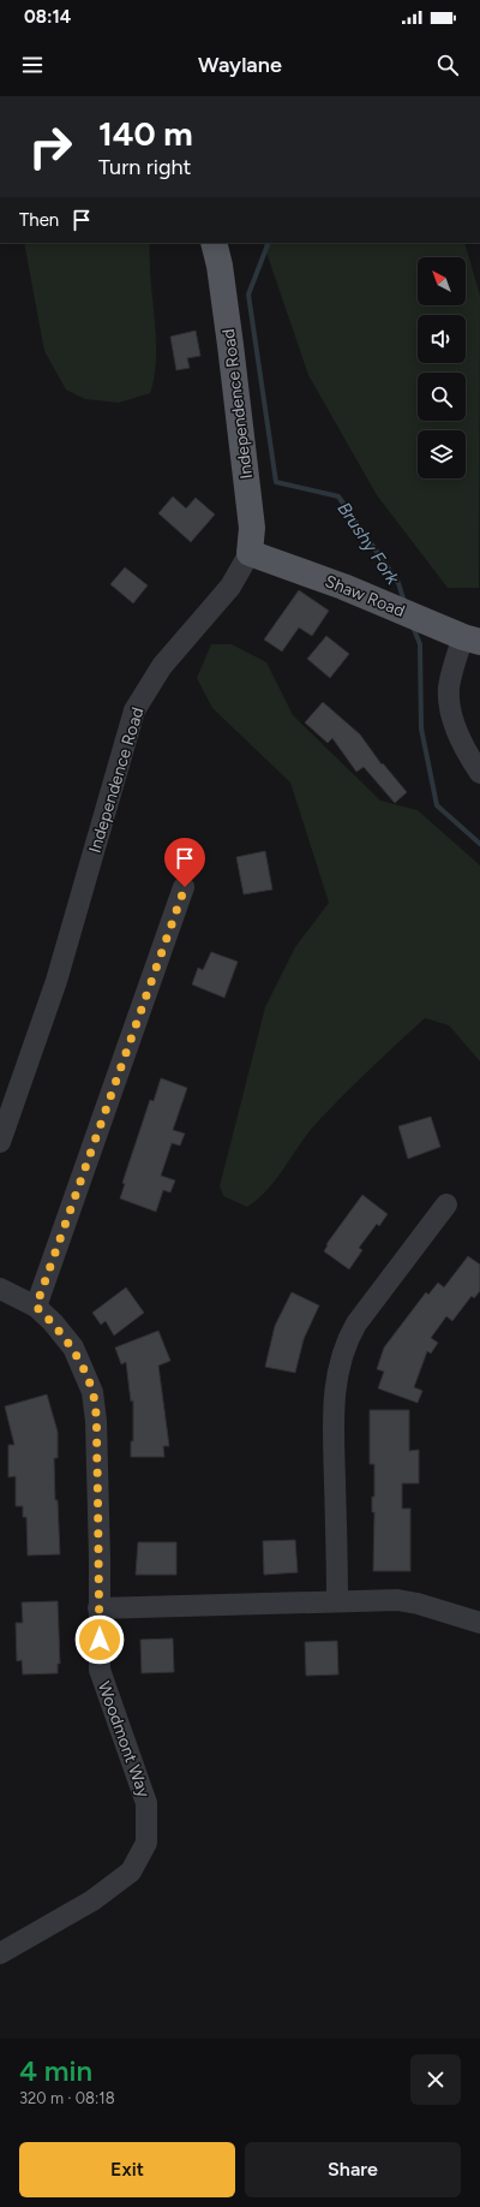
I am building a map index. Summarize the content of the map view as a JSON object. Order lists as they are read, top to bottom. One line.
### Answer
{"streets":{"main road":["Independence Road","Shaw Road"],"street":["Woodmont Way"]},"crossings":[["Independence Road","Shaw Road"]],"water":["Brushy Fork"],"north":"top left","page":{"status":"08:14","header":"Waylane","turn":["140 m","Turn right"],"then":"Then","heading":["4 min","320 m · 08:18"],"buttons":["Exit","Share"]}}
